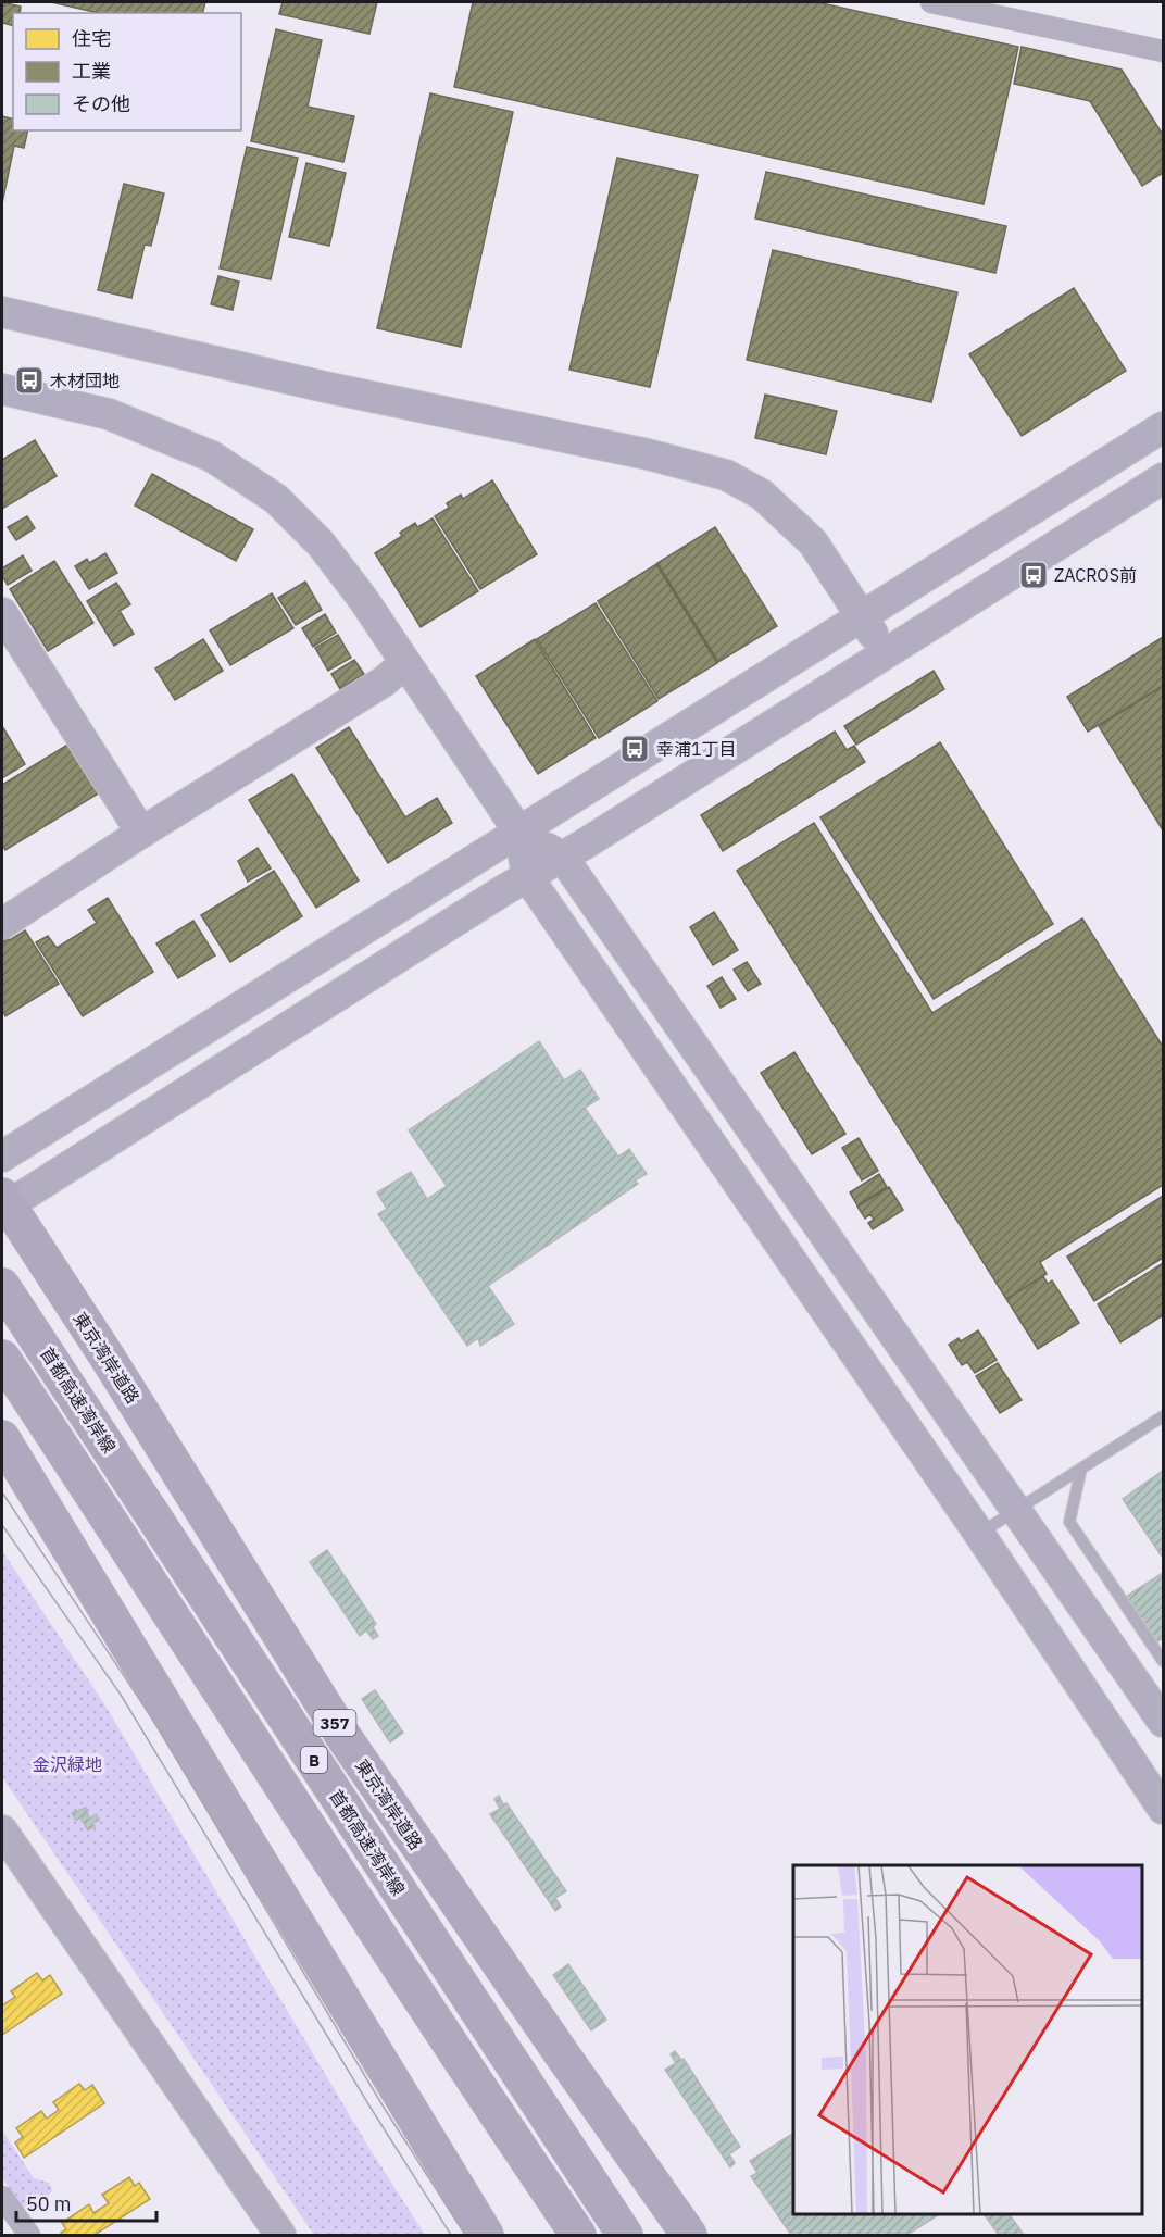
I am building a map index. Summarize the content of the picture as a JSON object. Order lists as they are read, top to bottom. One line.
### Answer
{"streets":{"highway":["東京湾岸道路","首都高速湾岸線","357","B"]},"parks":["金沢緑地"],"places":{"bus stop":["木材団地","ZACROS前","幸浦1丁目"]},"legend":["住宅","工業","その他"],"scale_bar":"50 m"}
